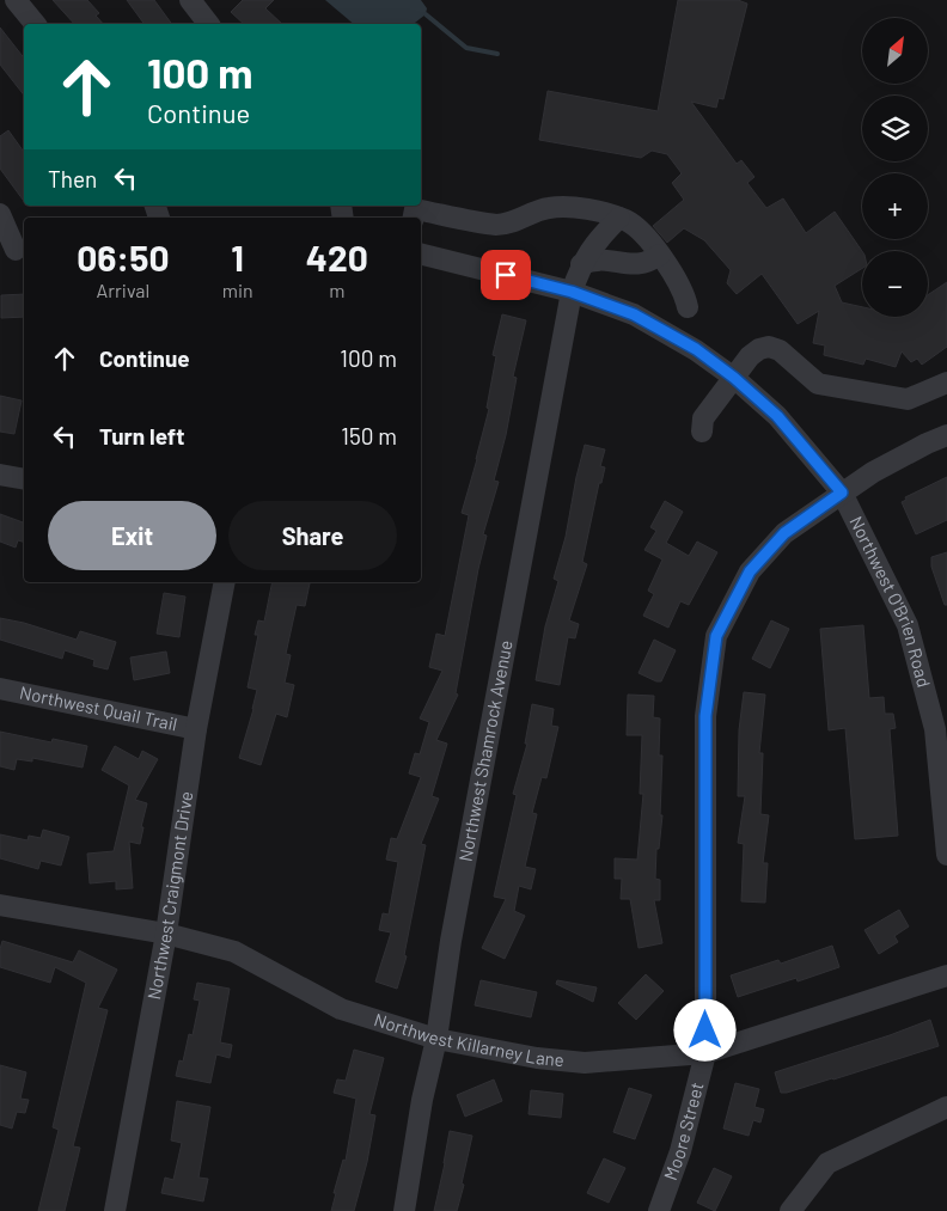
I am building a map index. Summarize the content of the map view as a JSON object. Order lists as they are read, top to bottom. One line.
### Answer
{"streets":{"street":["Northwest O'Brien Road","Northwest Quail Trail","Northwest Shamrock Avenue","Northwest Craigmont Drive","Northwest Killarney Lane","Moore Street"]},"crossings":[["Northwest O'Brien Road","Northwest Shamrock Avenue"],["Northwest O'Brien Road","Moore Street"],["Northwest Quail Trail","Northwest Craigmont Drive"],["Northwest Shamrock Avenue","Northwest Killarney Lane"],["Northwest Craigmont Drive","Northwest Killarney Lane"],["Northwest Killarney Lane","Moore Street"]],"north":"top right","page":{"map_buttons":["+","−"],"turn":["100 m","Continue"],"then":"Then","eta":["06:50","Arrival","1","min","420","m"],"list":[{"name":"Continue","value":"100 m"},{"name":"Turn left","value":"150 m"}],"buttons":["Exit","Share"]}}
